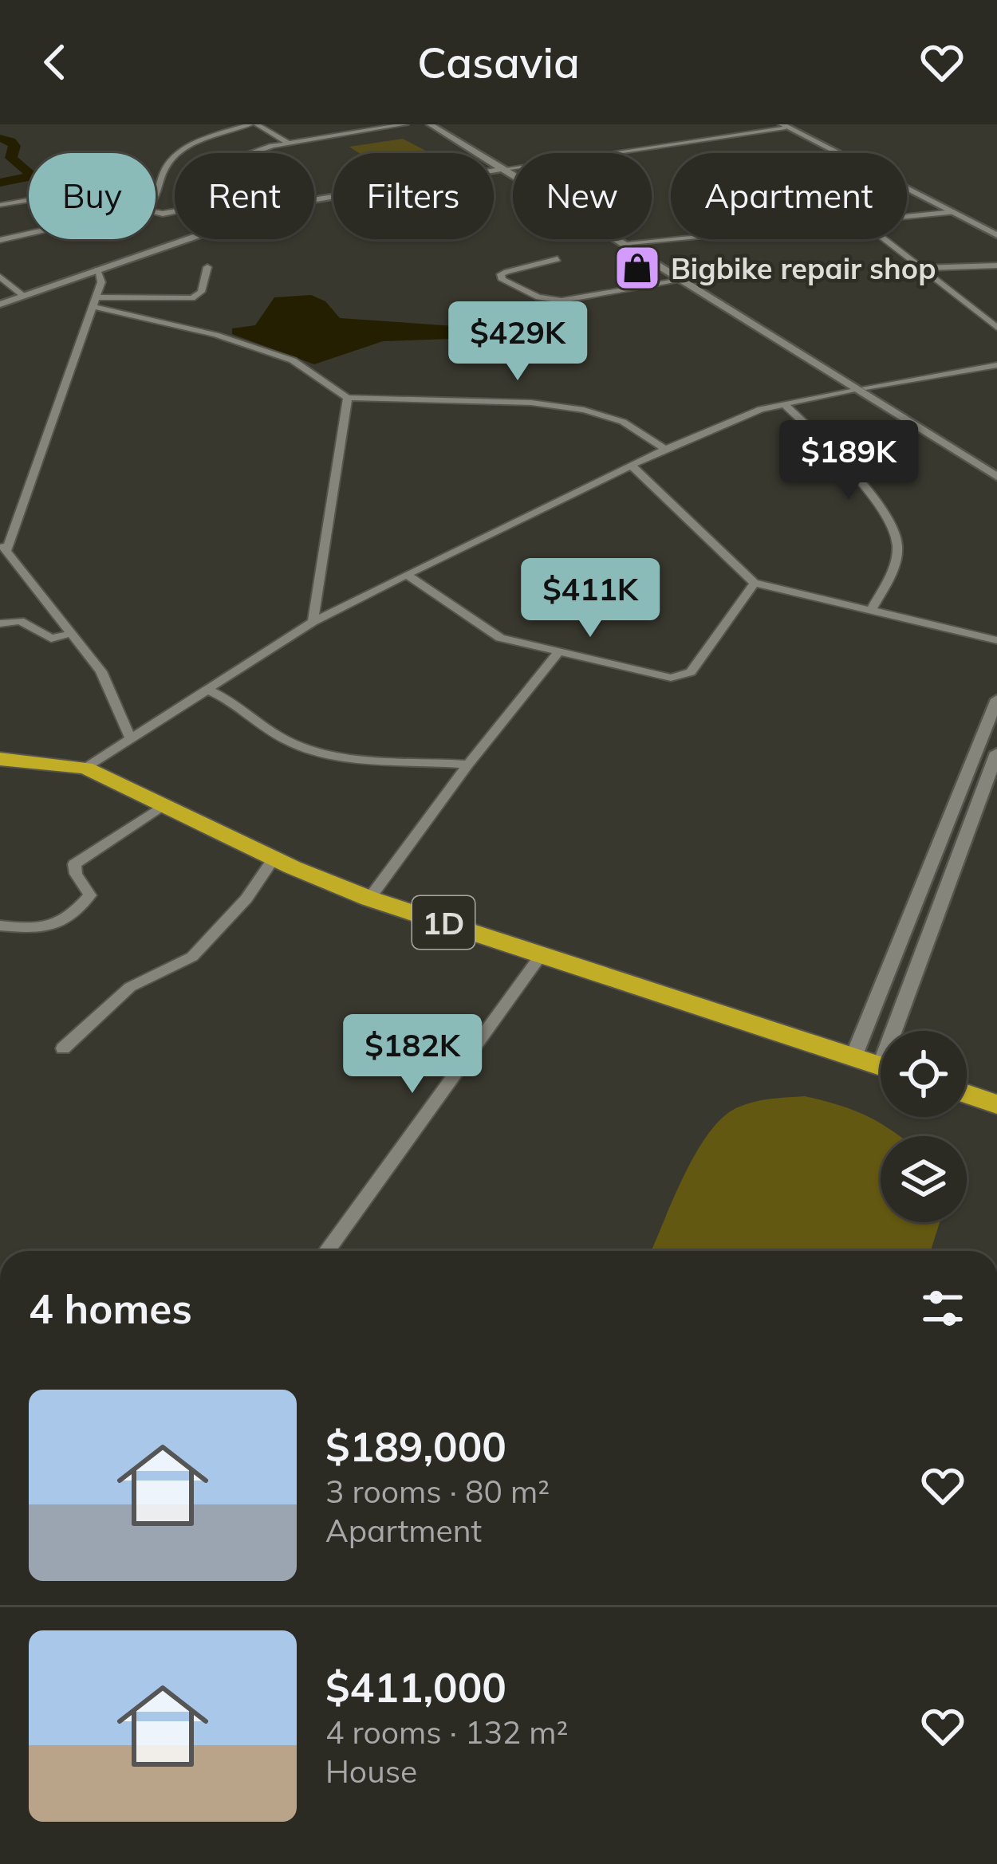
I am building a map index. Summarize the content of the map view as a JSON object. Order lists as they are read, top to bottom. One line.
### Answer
{"streets":{"highway":["1D"]},"places":{"shop":["Bigbike repair shop"]},"page":{"header":"Casavia","chip":["Buy","Rent","Filters","New","Apartment"],"price":["$429K","$189K","$411K","$182K"],"heading":"4 homes","list":[{"name":"$189,000","note":"3 rooms · 80 m² · Apartment"},{"name":"$411,000","note":"4 rooms · 132 m² · House"}]}}
